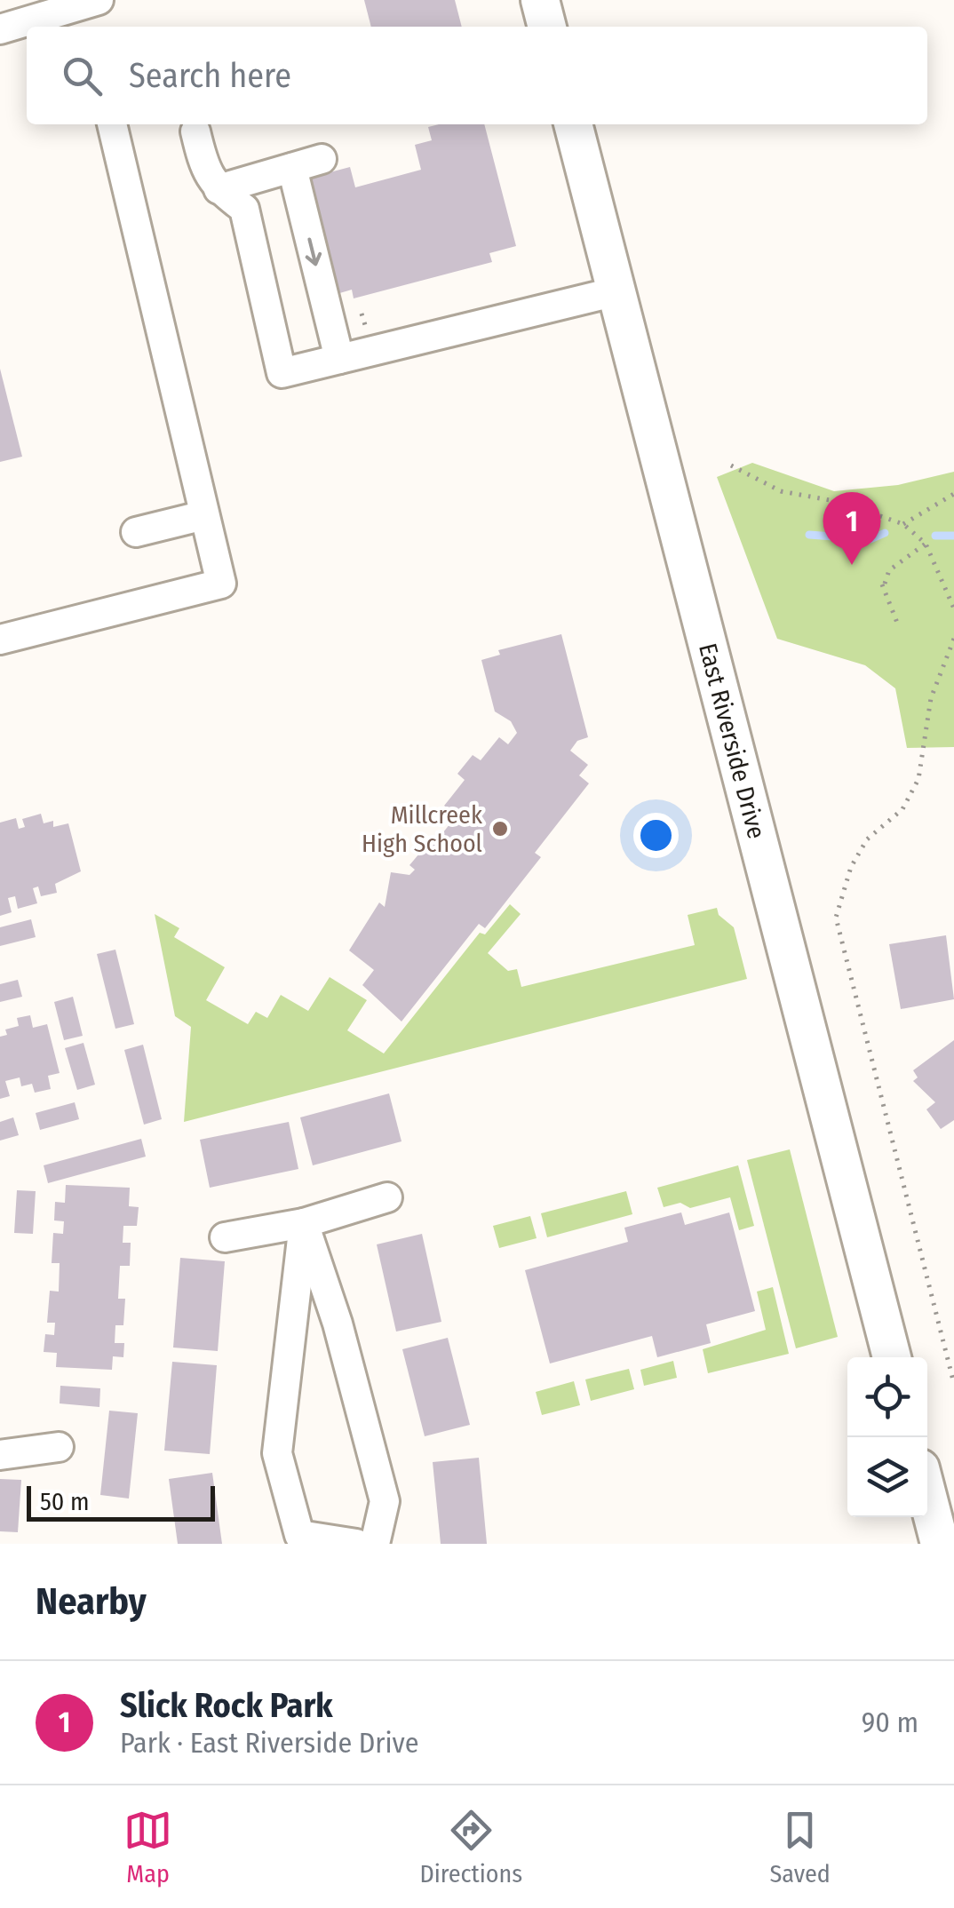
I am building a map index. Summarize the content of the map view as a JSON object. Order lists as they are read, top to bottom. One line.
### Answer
{"streets":{"main road":["East Riverside Drive"]},"places":["Millcreek High School"],"scale_bar":"50 m","page":{"search":"Search here","pins":"1","scale":"50 m","heading":"Nearby","list":[{"mark":"1","name":"Slick Rock Park","note":"Park · East Riverside Drive","value":"90 m"}],"nav":["Map","Directions","Saved"]}}
